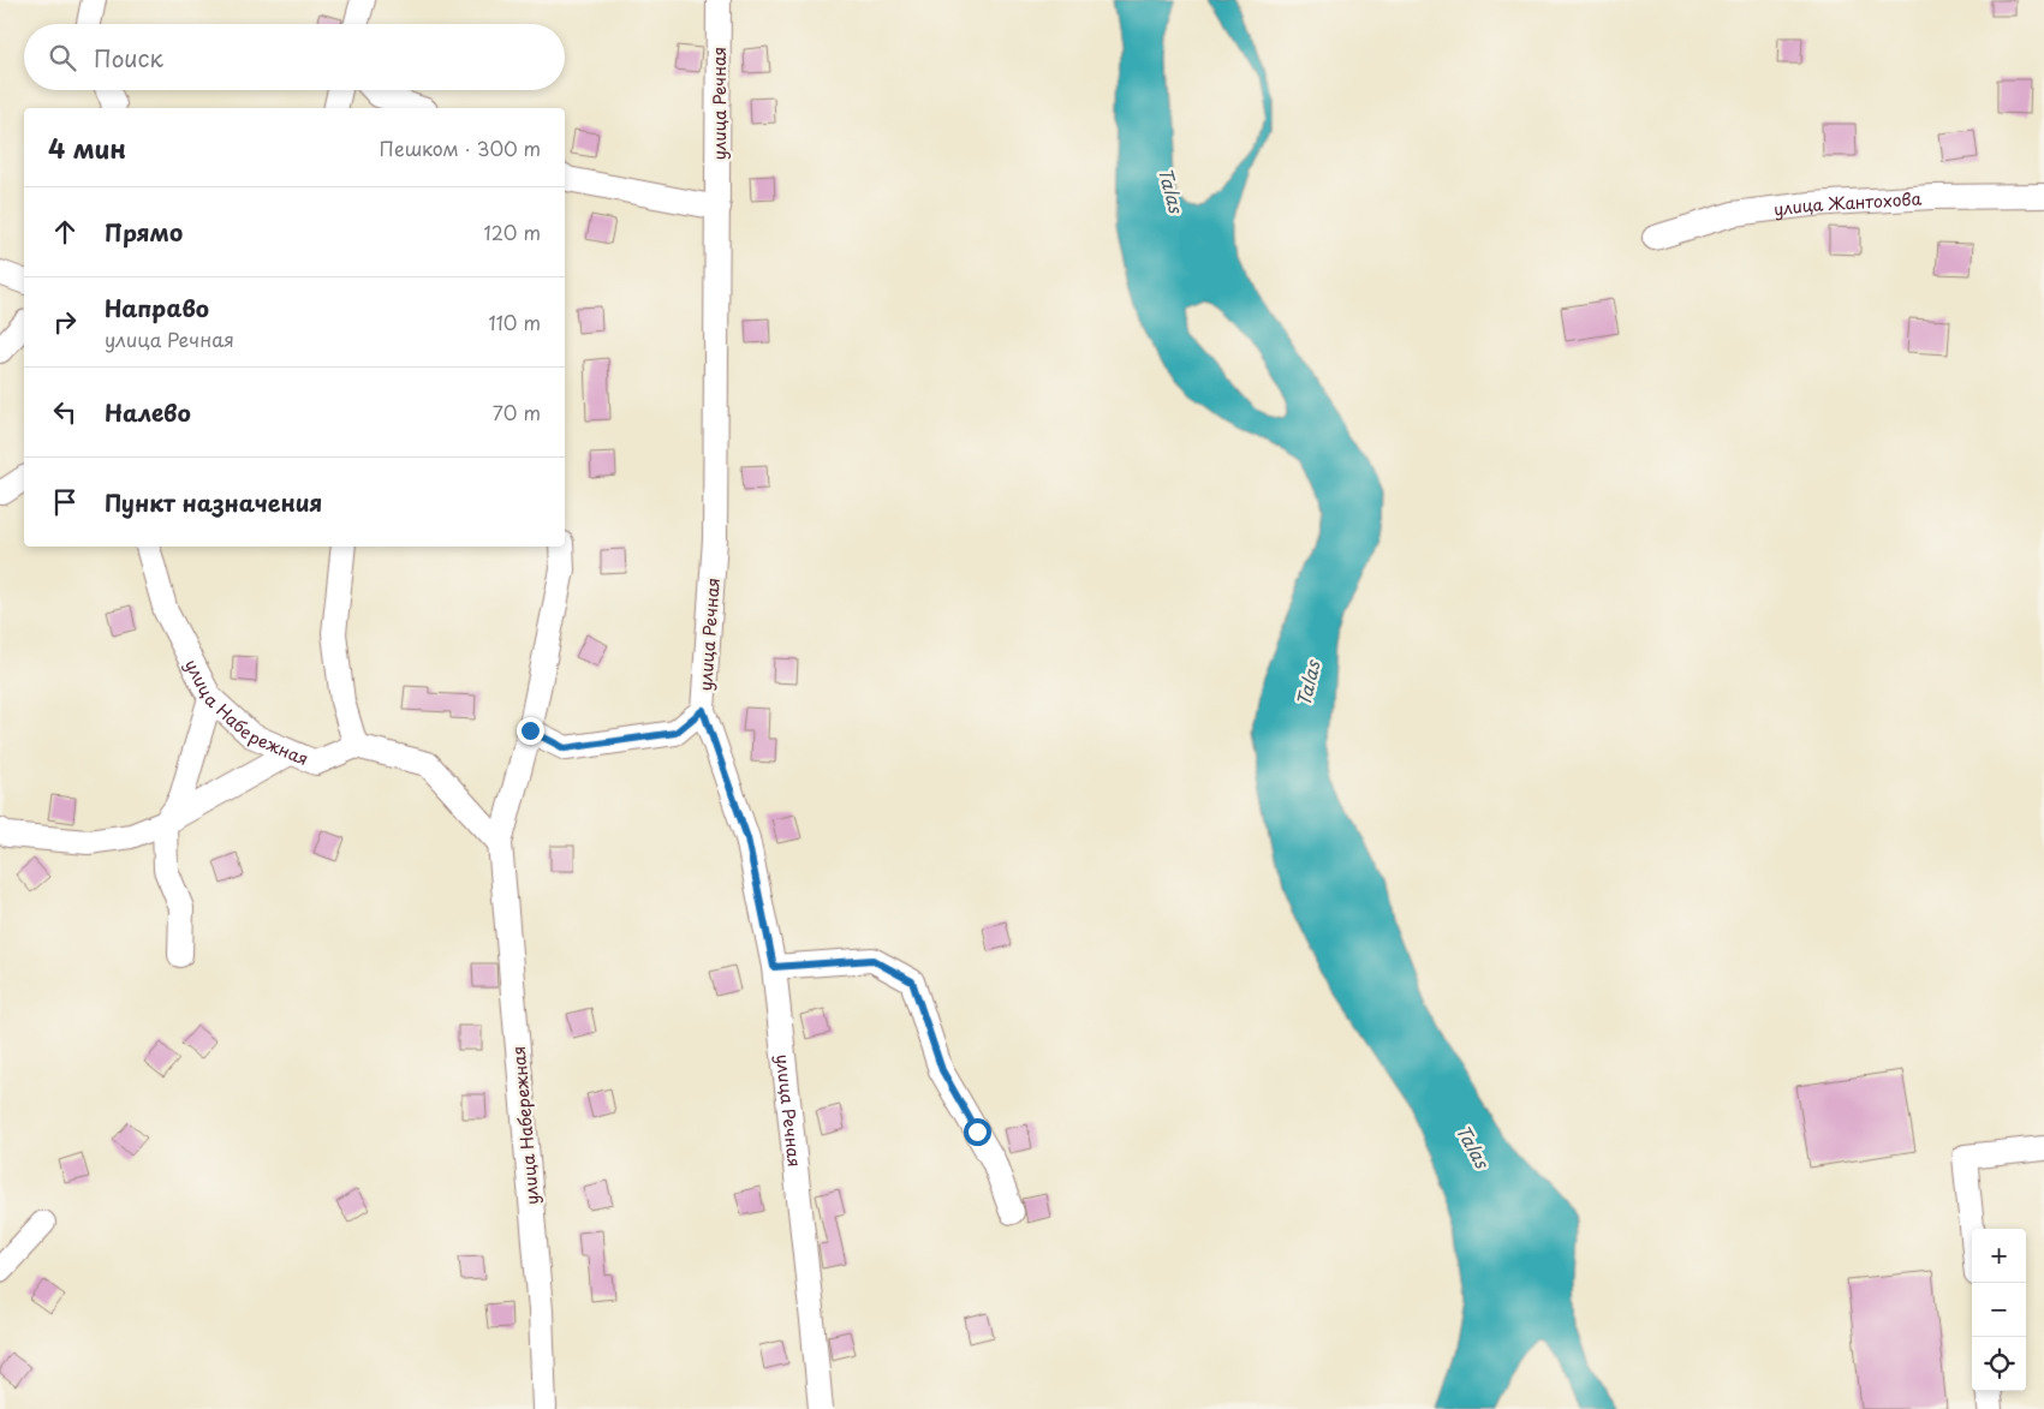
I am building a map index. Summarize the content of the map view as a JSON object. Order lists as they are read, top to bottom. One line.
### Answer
{"streets":{"street":["улица Речная","улица Жантохова","улица Набережная"]},"water":["Talas"],"page":{"search":"Поиск","heading":["4 мин","Пешком · 300 m"],"list":[["Прямо","120 m"],["Направо","улица Речная","110 m"],["Налево","70 m"],"Пункт назначения"],"map_buttons":["+","−"]}}
